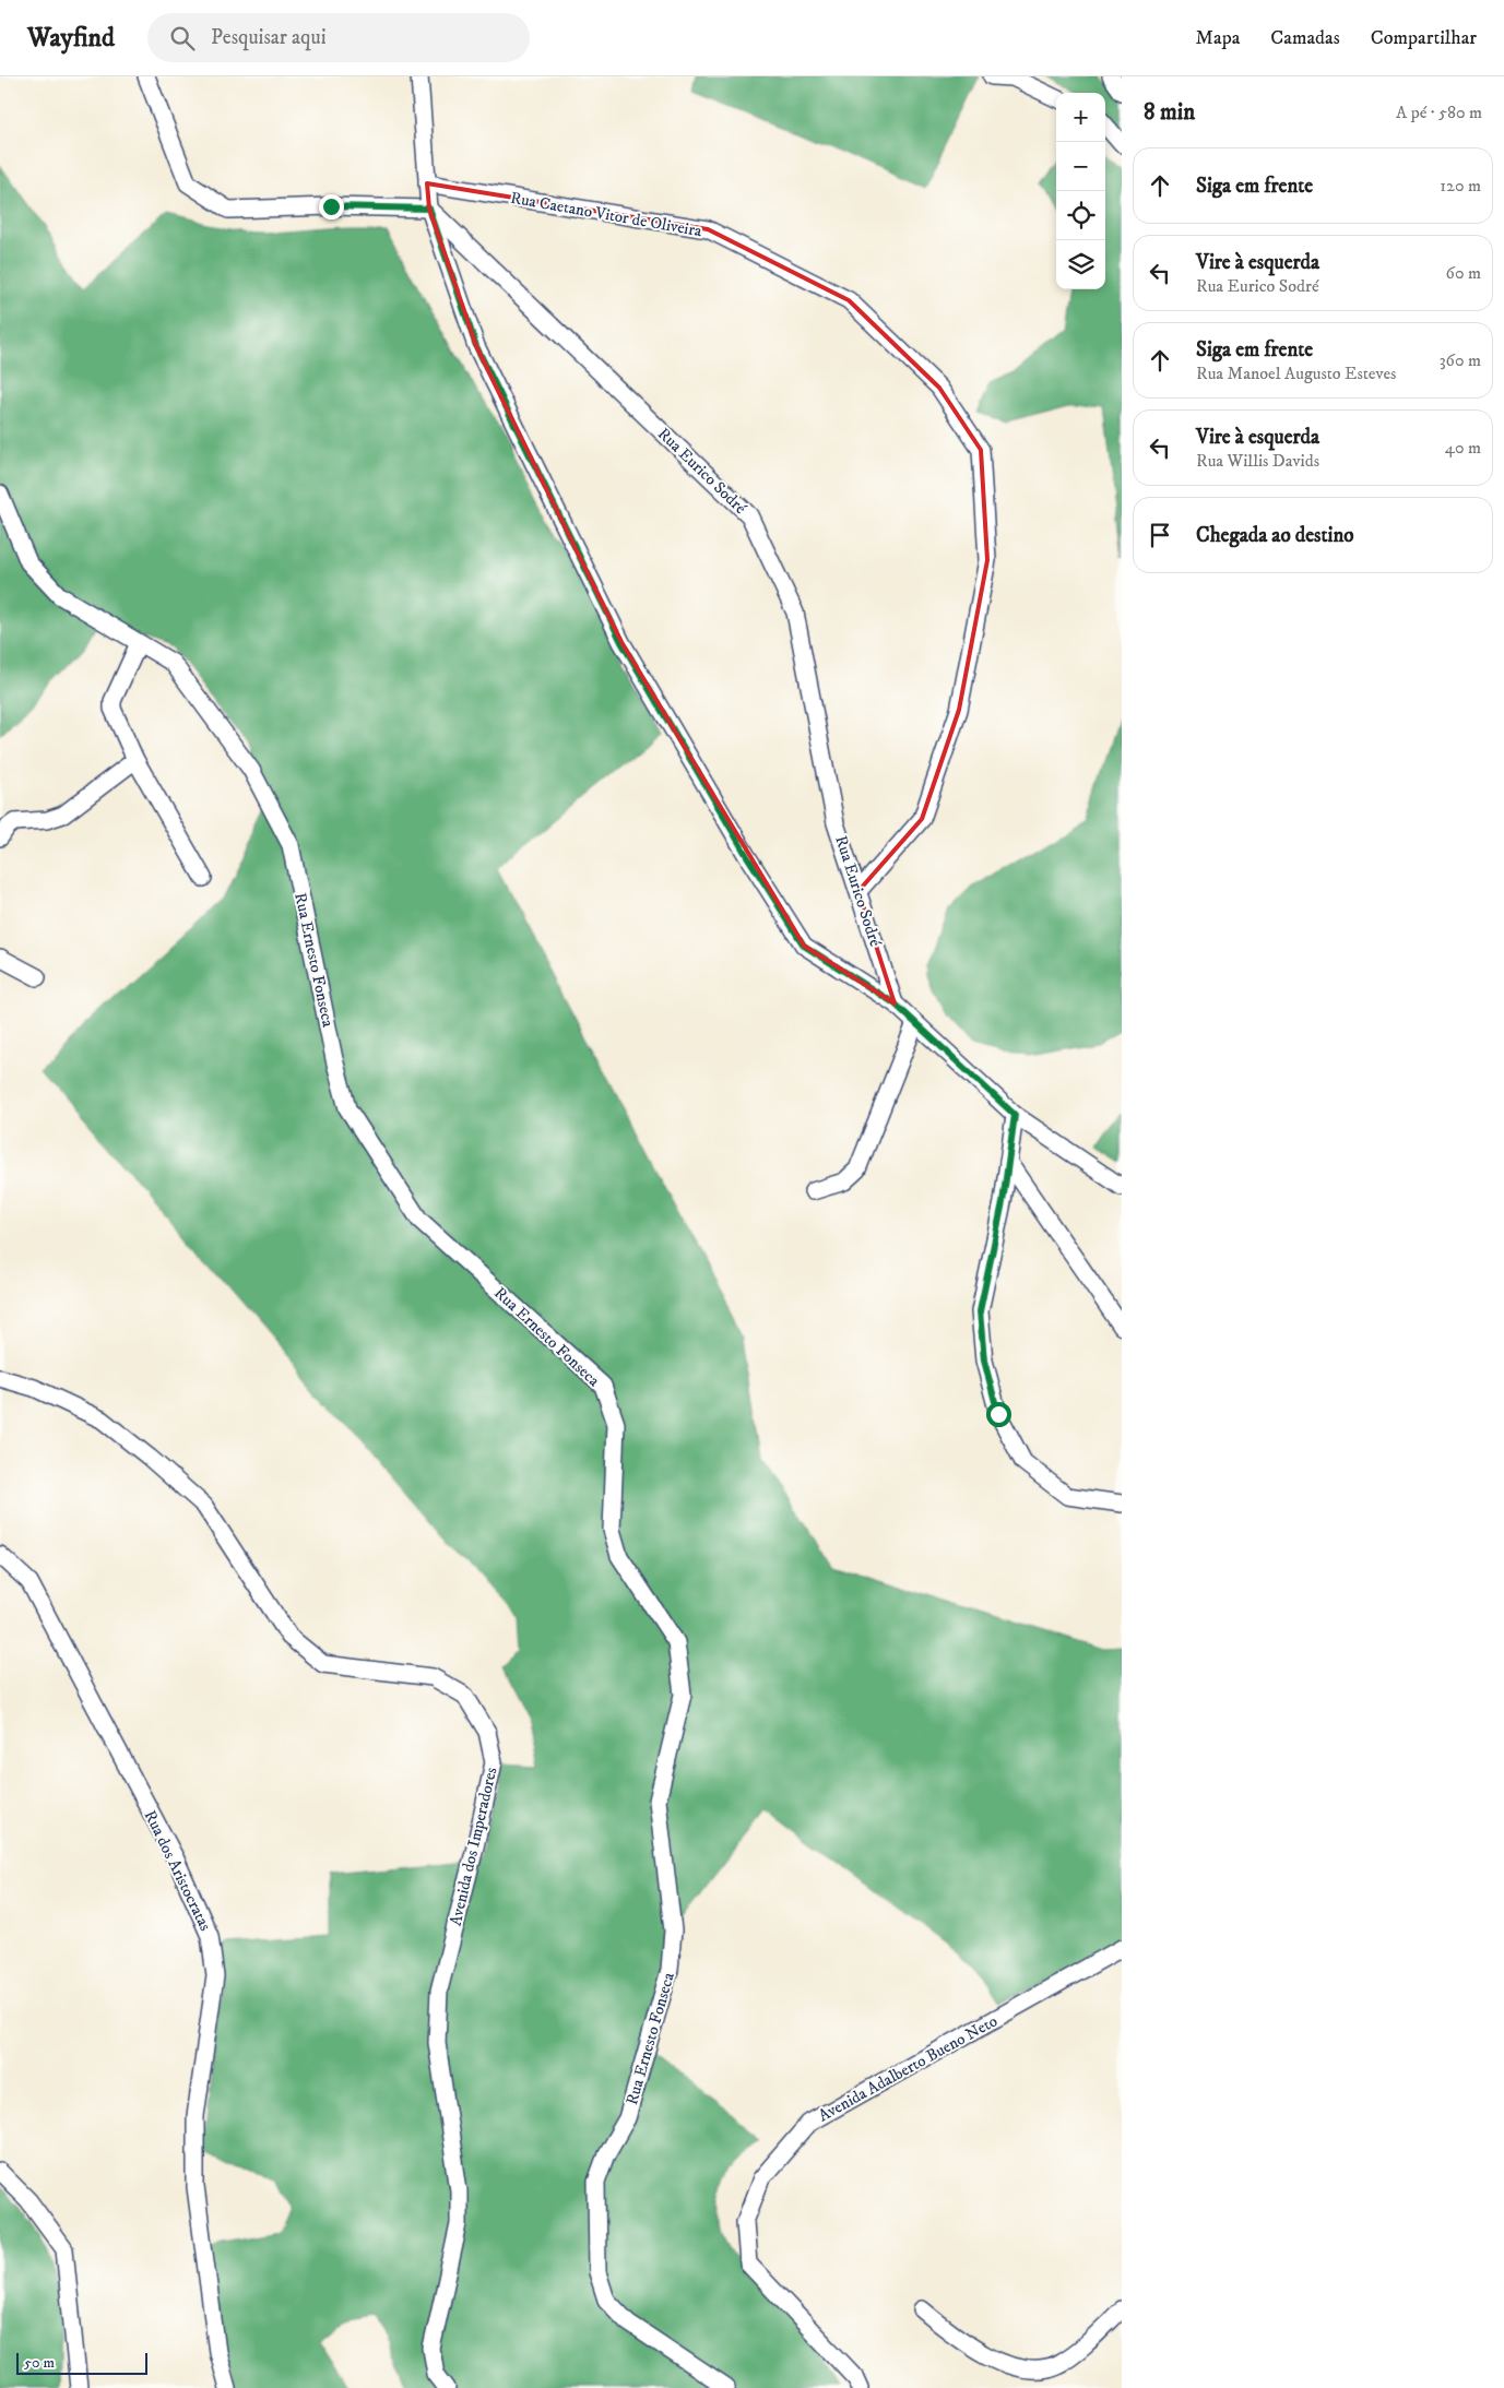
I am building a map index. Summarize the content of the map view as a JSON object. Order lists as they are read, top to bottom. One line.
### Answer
{"streets":{"street":["Rua Caetano Vitor de Oliveira","Rua Eurico Sodré","Rua Ernesto Fonseca","Avenida dos Imperadores","Rua dos Aristocratas","Avenida Adalberto Bueno Neto"]},"crossings":[["Rua Caetano Vitor de Oliveira","Rua Eurico Sodré"]],"scale_bar":"50 m","page":{"header":"Wayfind","search":"Pesquisar aqui","nav":["Mapa","Camadas","Compartilhar"],"heading":["8 min","A pé · 580 m"],"map_buttons":["+","−"],"list":[["Siga em frente","120 m"],["Vire à esquerda","Rua Eurico Sodré","60 m"],["Siga em frente","Rua Manoel Augusto Esteves","360 m"],["Vire à esquerda","Rua Willis Davids","40 m"],"Chegada ao destino"],"scale":"50 m"}}
